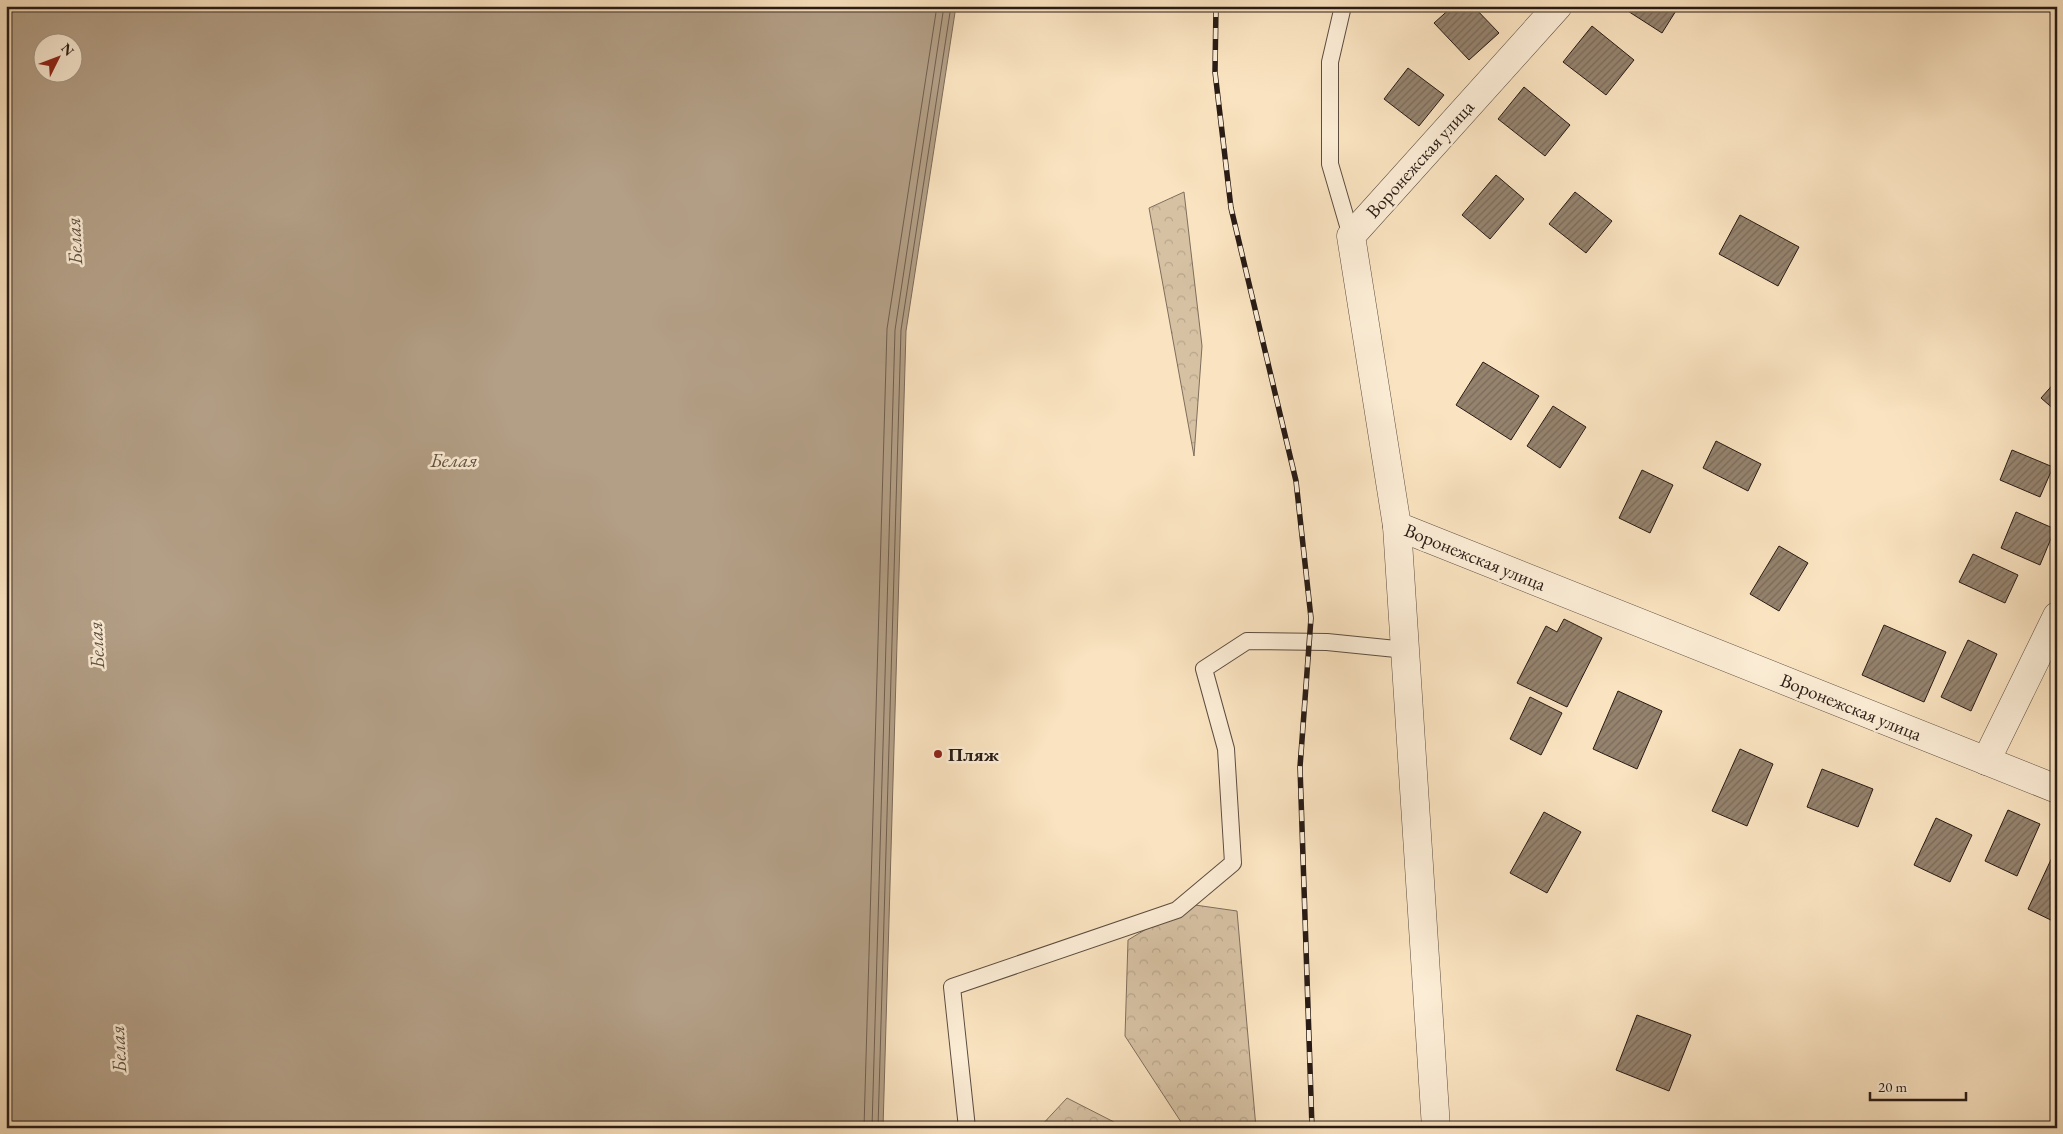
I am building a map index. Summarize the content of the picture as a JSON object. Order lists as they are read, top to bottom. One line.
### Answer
{"streets":{"street":["Воронежская улица"]},"water":["Белая"],"places":["Пляж"],"scale_bar":"20 m","north":"top right"}
